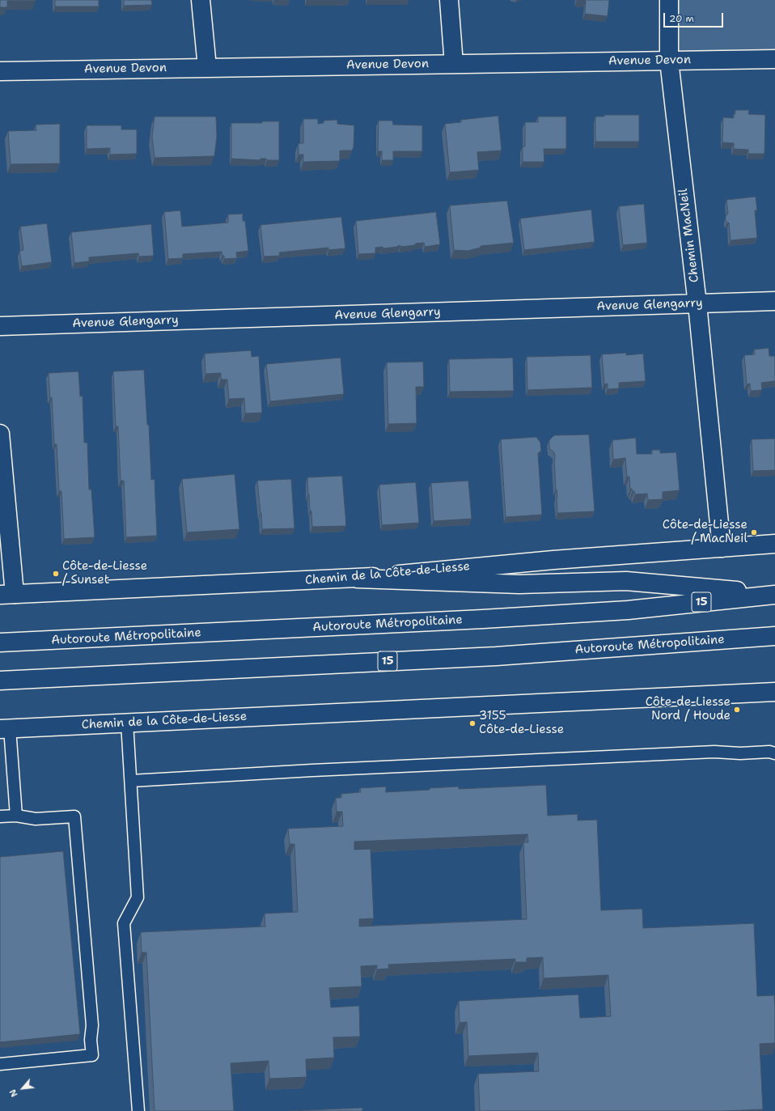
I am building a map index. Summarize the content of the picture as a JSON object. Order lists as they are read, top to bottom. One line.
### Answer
{"streets":{"main road":["Avenue Devon","Chemin MacNeil","Avenue Glengarry","Chemin de la Côte-de-Liesse","15","Autoroute Métropolitaine"]},"crossings":[["Avenue Devon","Chemin MacNeil"],["Chemin MacNeil","Avenue Glengarry"],["Chemin MacNeil","Chemin de la Côte-de-Liesse"]],"places":["Côte-de-Liesse / MacNeil","Côte-de-Liesse / Sunset","Côte-de-Liesse Nord / Houde","3155 Côte-de-Liesse"],"scale_bar":"20 m","north":"bottom left"}
